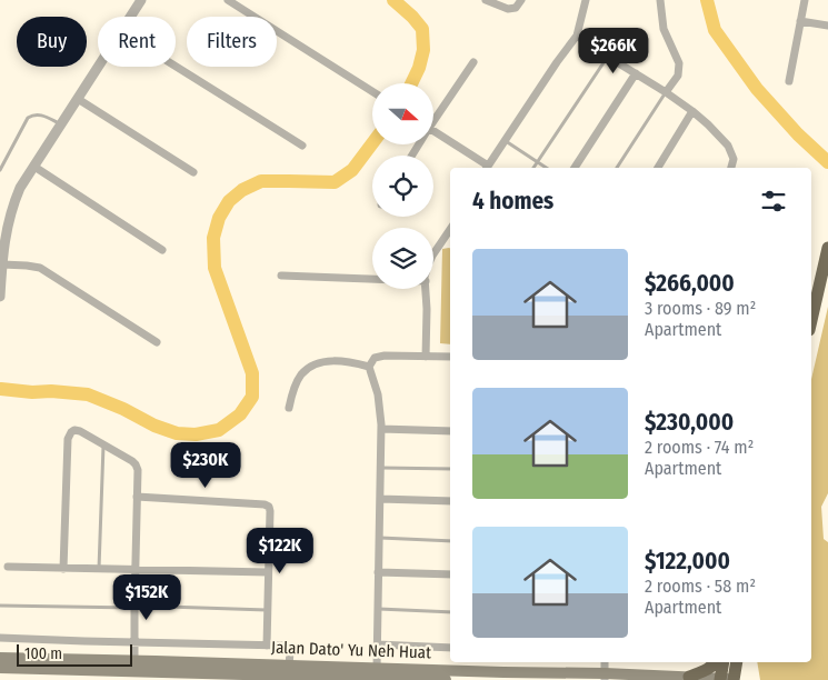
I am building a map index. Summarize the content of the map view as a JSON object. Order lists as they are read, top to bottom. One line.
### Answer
{"streets":{"main road":["Jalan Dato' Yu Neh Huat"]},"scale_bar":"100 m","north":"right","page":{"chip":["Buy","Rent","Filters"],"price":["$266K","$230K","$122K","$152K"],"heading":"4 homes","list":[{"name":"$266,000","note":"3 rooms · 89 m² · Apartment"},{"name":"$230,000","note":"2 rooms · 74 m² · Apartment"},{"name":"$122,000","note":"2 rooms · 58 m² · Apartment"}],"scale":"100 m"}}
